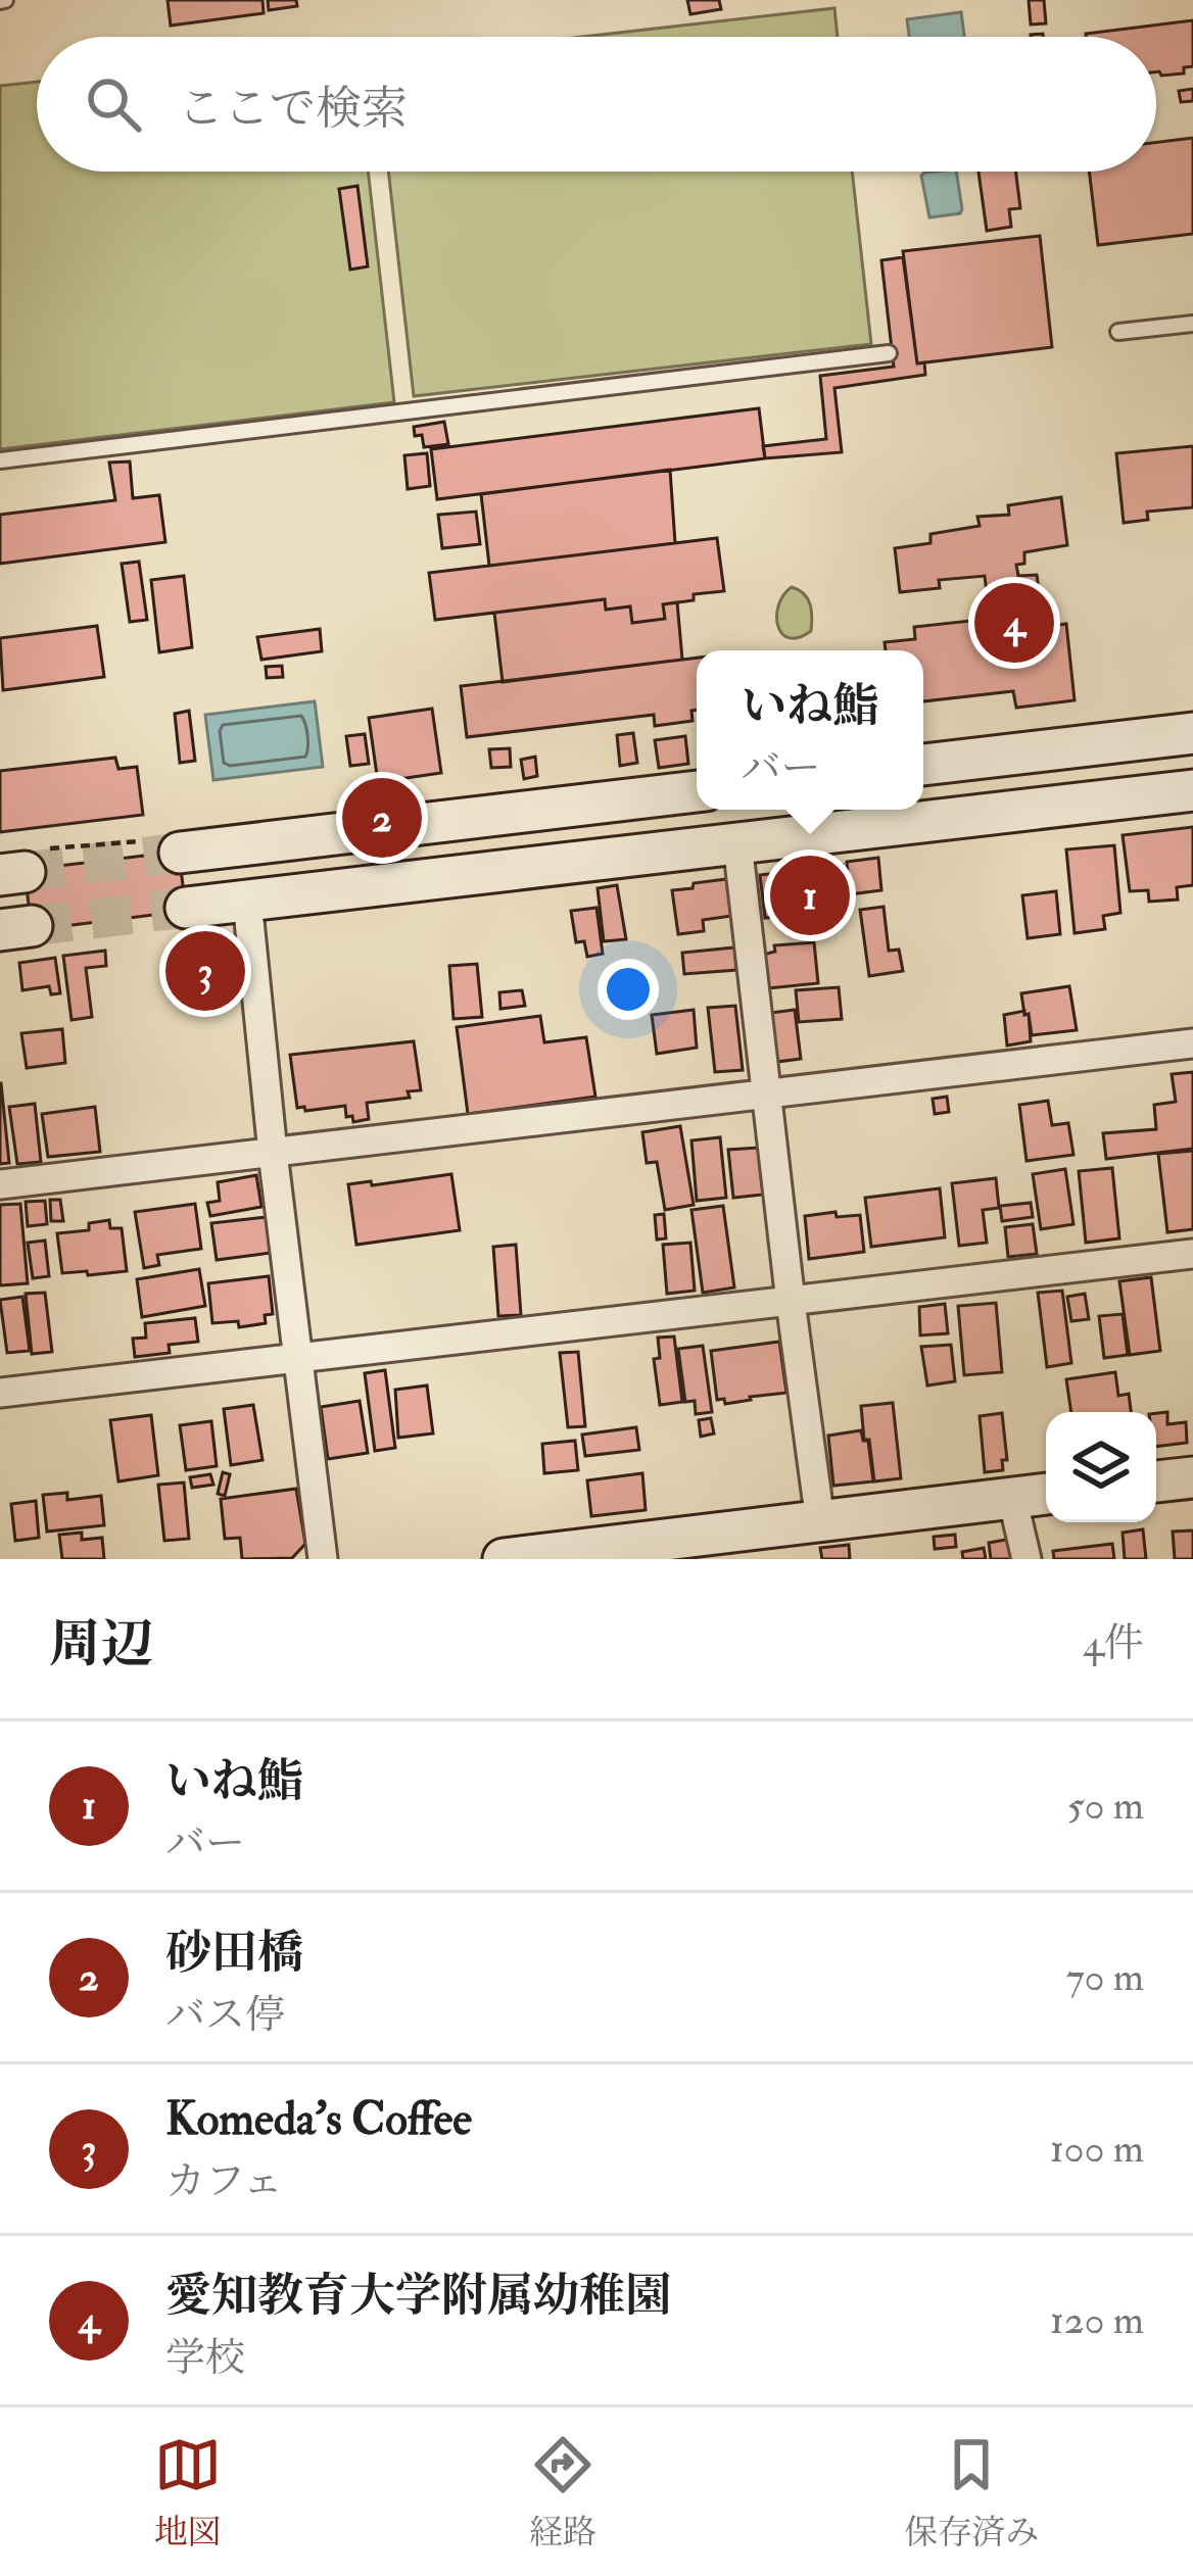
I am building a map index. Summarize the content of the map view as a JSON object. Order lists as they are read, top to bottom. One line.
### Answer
{"page":{"search":"ここで検索","pins":["4","2","1","3"],"popup":["いね鮨","バー"],"heading":["周辺","4件"],"list":[{"mark":"1","name":"いね鮨","note":"バー","value":"50 m"},{"mark":"2","name":"砂田橋","note":"バス停","value":"70 m"},{"mark":"3","name":"Komeda's Coffee","note":"カフェ","value":"100 m"},{"mark":"4","name":"愛知教育大学附属幼稚園","note":"学校","value":"120 m"}],"nav":["地図","経路","保存済み"]}}
